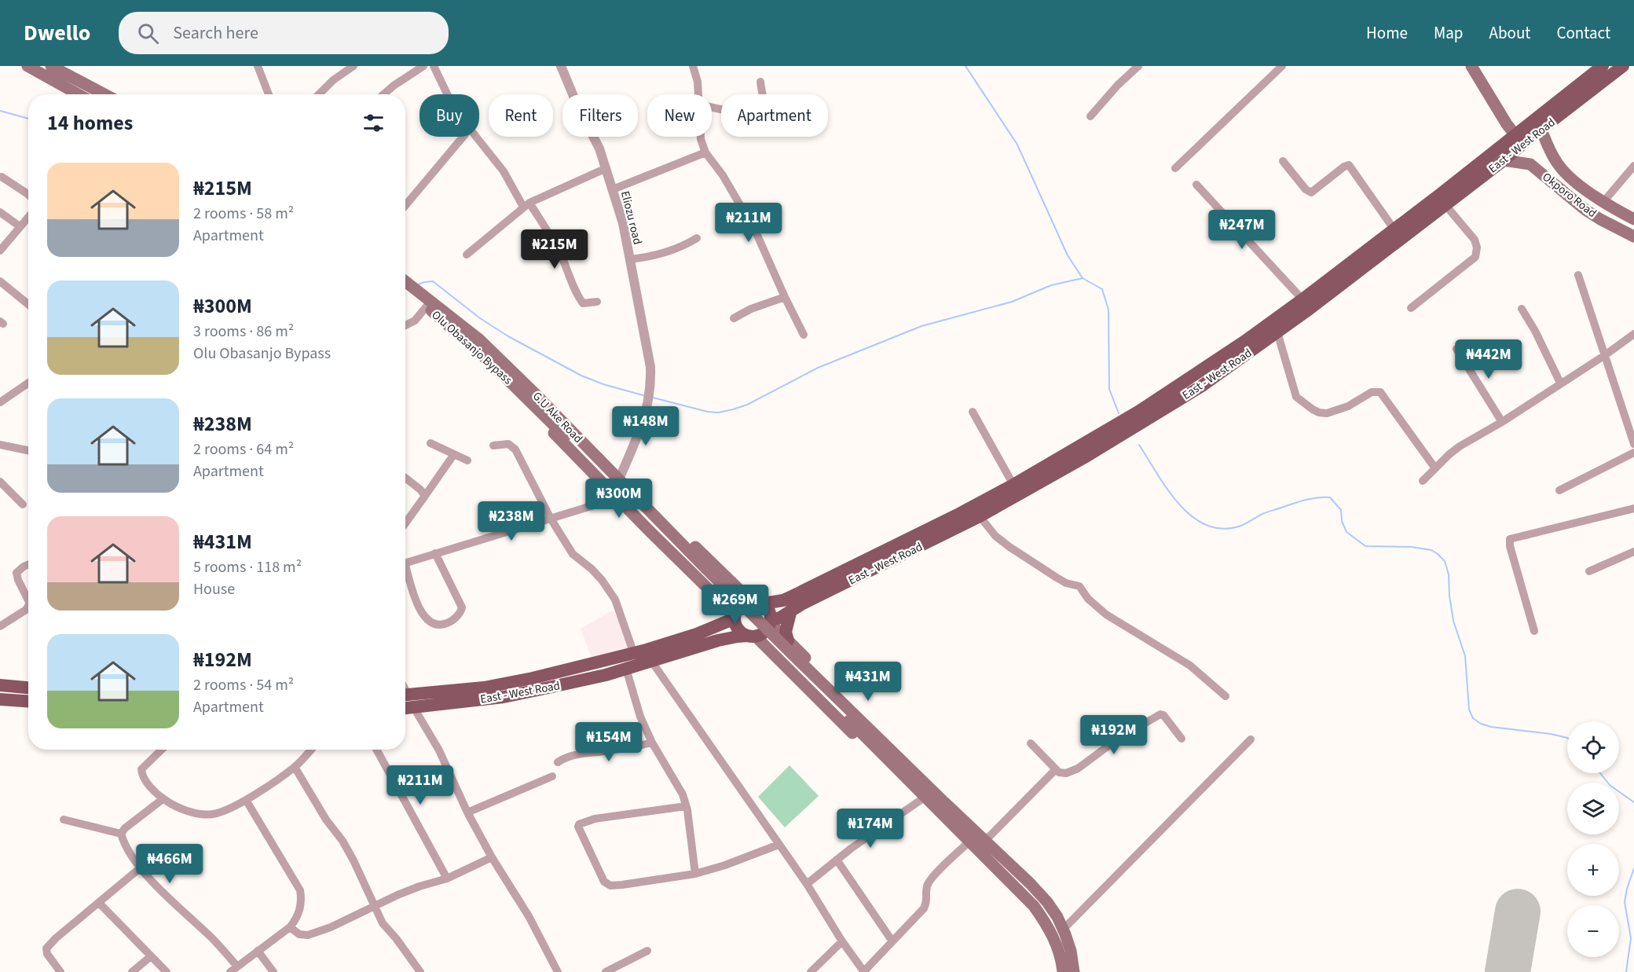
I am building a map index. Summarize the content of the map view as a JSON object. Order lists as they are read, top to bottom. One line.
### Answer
{"streets":{"main road":["East - West Road","Okporo Road","Olu Obasanjo Bypass","G.U Ake Road"],"street":["Eliozu road"]},"crossings":[["East - West Road","Okporo Road"],["Olu Obasanjo Bypass","G.U Ake Road"]],"page":{"header":"Dwello","search":"Search here","nav":["Home","Map","About","Contact"],"chip":["Buy","Rent","Filters","New","Apartment"],"heading":"14 homes","list":[{"name":"₦215M","note":"2 rooms · 58 m² · Apartment"},{"name":"₦300M","note":"3 rooms · 86 m² · Olu Obasanjo Bypass"},{"name":"₦238M","note":"2 rooms · 64 m² · Apartment"},{"name":"₦431M","note":"5 rooms · 118 m² · House"},{"name":"₦192M","note":"2 rooms · 54 m² · Apartment"}],"price":["₦211M","₦247M","₦215M","₦442M","₦148M","₦300M","₦238M","₦269M","₦431M","₦192M","₦154M","₦211M","₦174M","₦466M"],"map_buttons":["+","−"]}}
